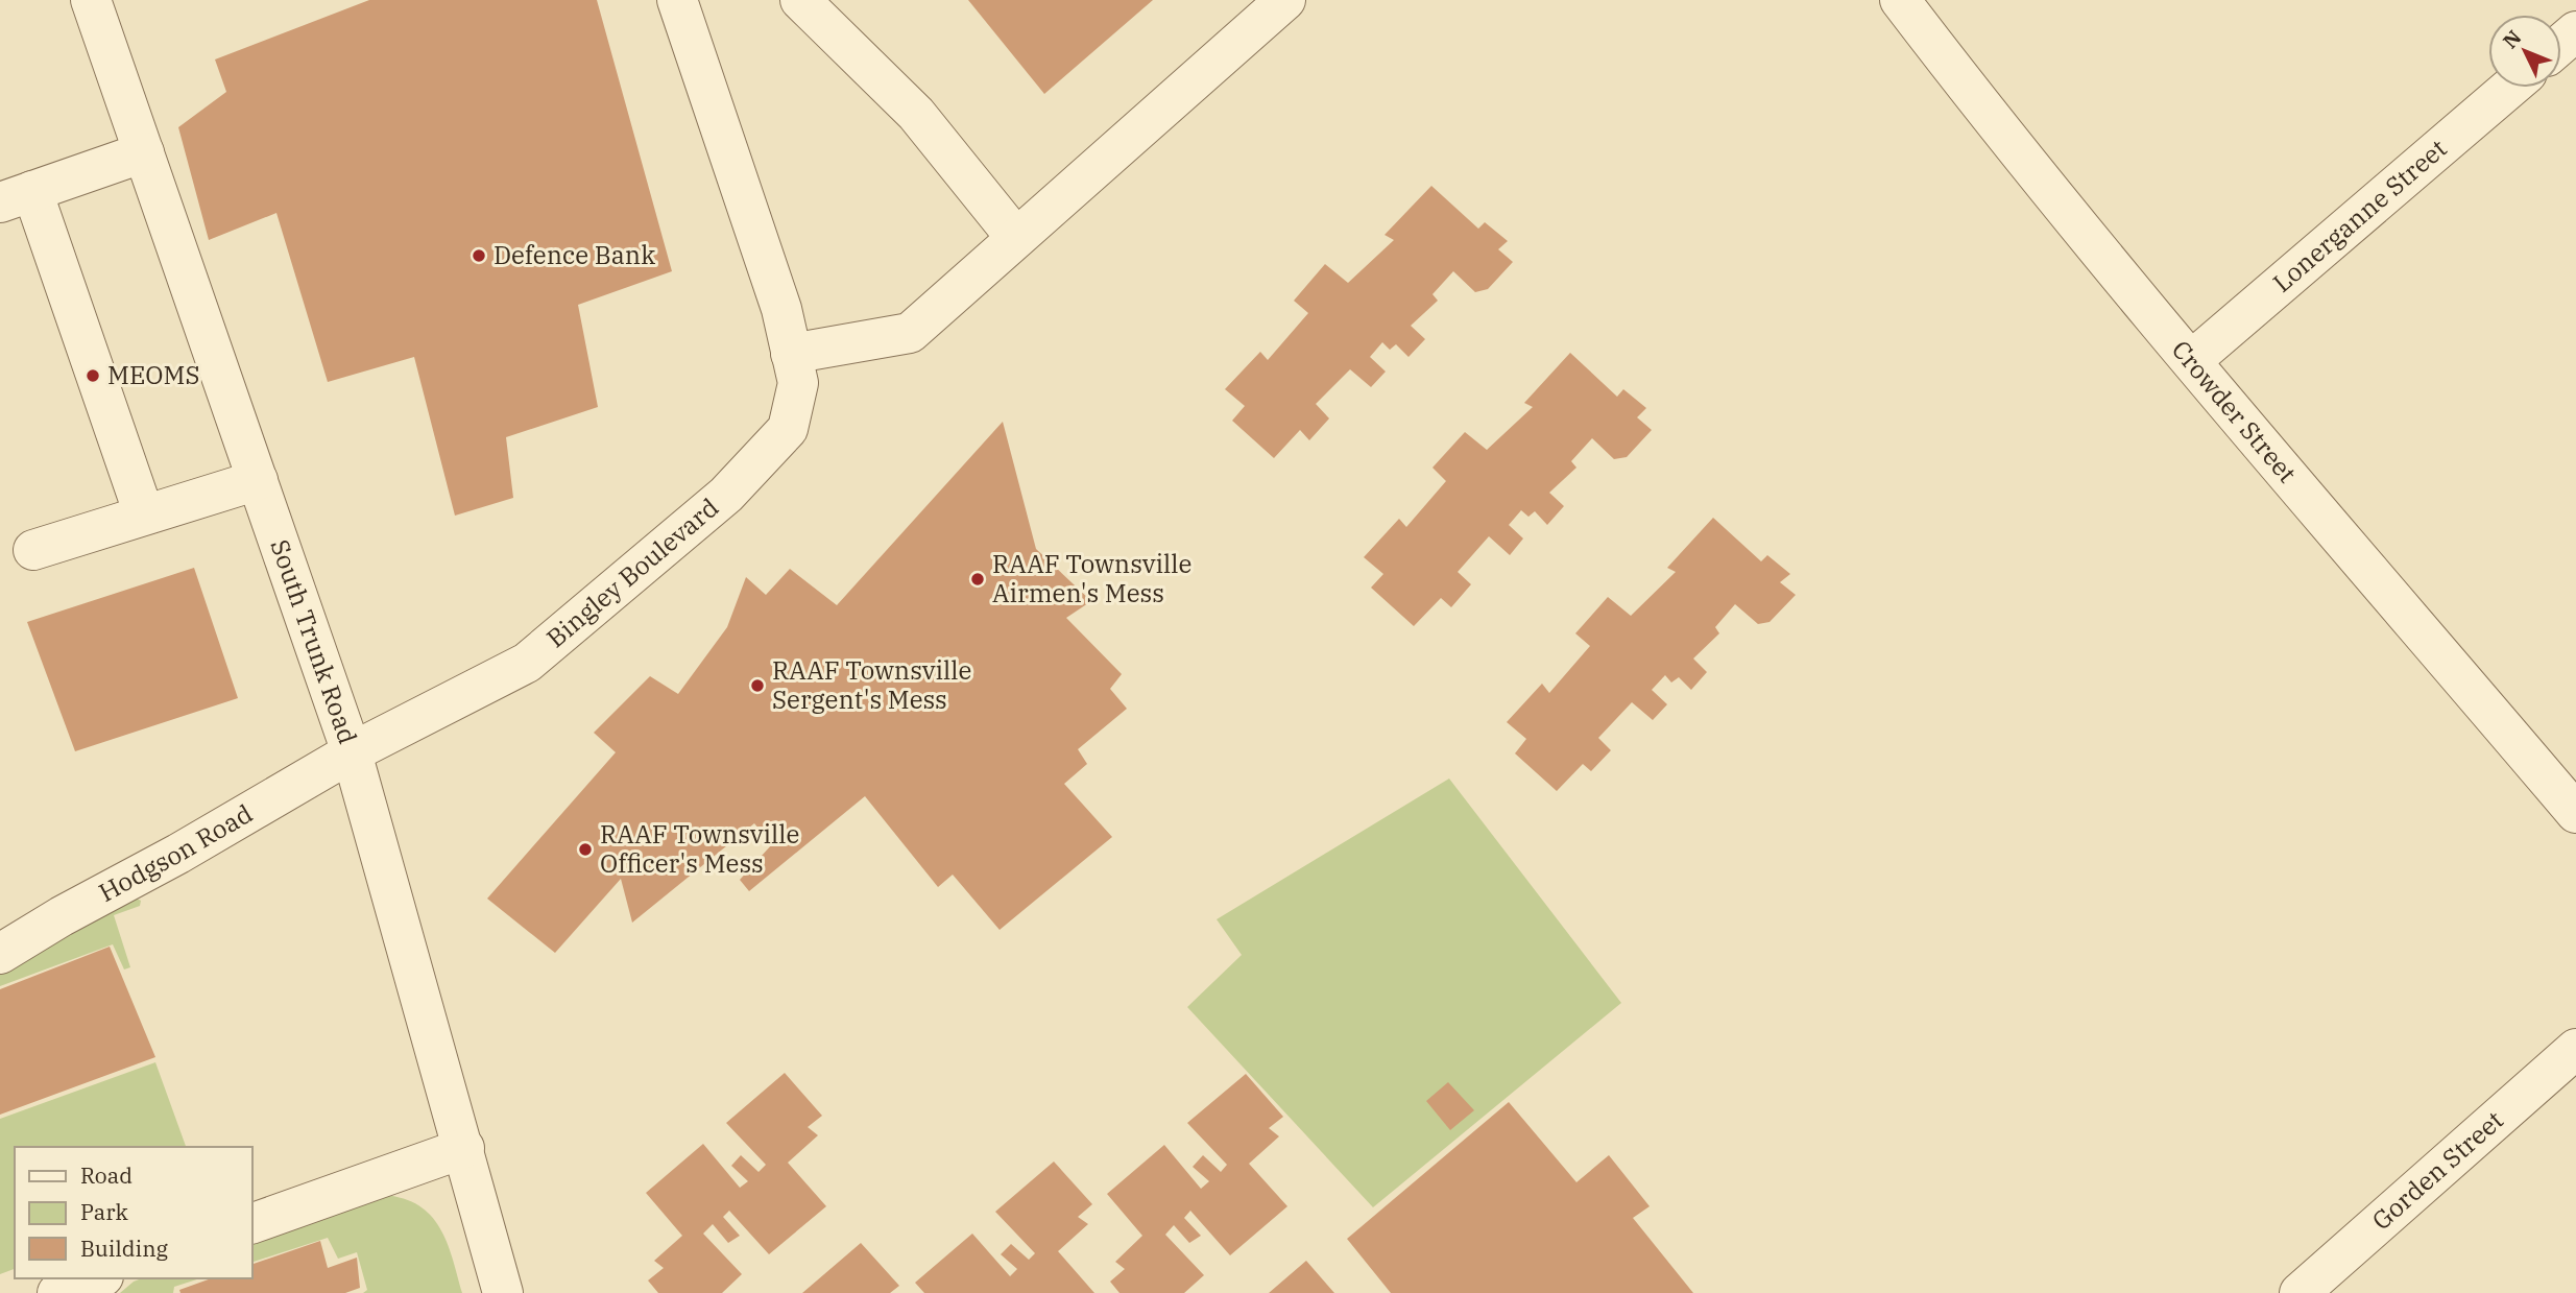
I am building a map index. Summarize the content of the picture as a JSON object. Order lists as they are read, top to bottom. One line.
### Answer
{"streets":{"street":["Lonerganne Street","Crowder Street","Bingley Boulevard","South Trunk Road","Hodgson Road","Gorden Street"]},"crossings":[["Lonerganne Street","Crowder Street"],["Bingley Boulevard","South Trunk Road"],["Bingley Boulevard","Hodgson Road"],["South Trunk Road","Hodgson Road"]],"places":["Defence Bank","MEOMS","RAAF Townsville Airmen's Mess","RAAF Townsville Sergent's Mess","RAAF Townsville Officer's Mess"],"legend":["Road","Park","Building"],"north":"top left"}
